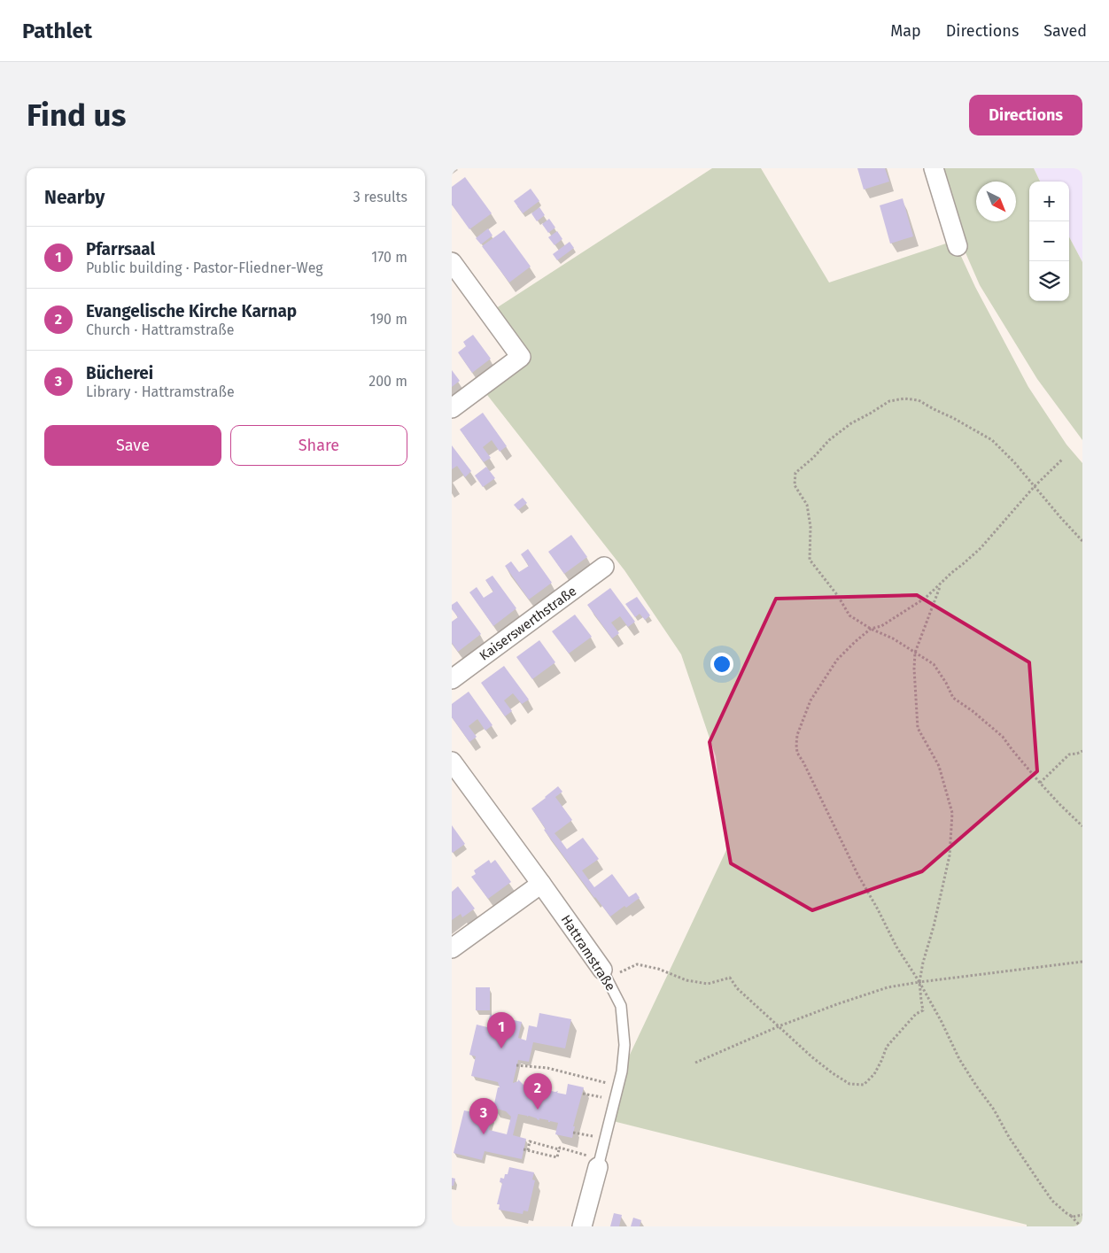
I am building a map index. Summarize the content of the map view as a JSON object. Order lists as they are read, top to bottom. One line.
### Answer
{"streets":{"street":["Kaiserswerthstraße","Hattramstraße"]},"north":"bottom right","page":{"header":"Pathlet","nav":["Map","Directions","Saved"],"buttons":["Directions",["Save","Share"]],"title":"Find us","heading":["Nearby","3 results"],"map_buttons":["+","−"],"list":[{"mark":"1","name":"Pfarrsaal","note":"Public building · Pastor-Fliedner-Weg","value":"170 m"},{"mark":"2","name":"Evangelische Kirche Karnap","note":"Church · Hattramstraße","value":"190 m"},{"mark":"3","name":"Bücherei","note":"Library · Hattramstraße","value":"200 m"}],"pins":["1","2","3"]}}
